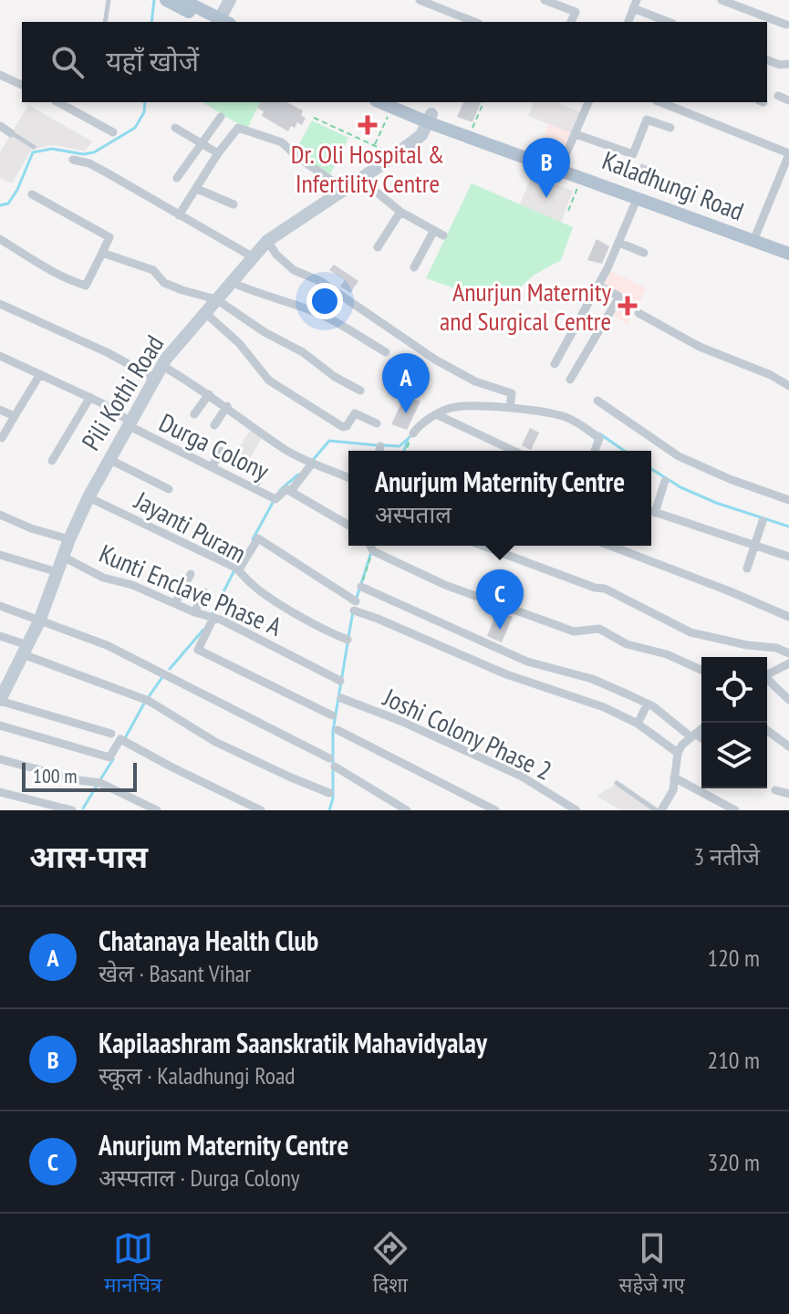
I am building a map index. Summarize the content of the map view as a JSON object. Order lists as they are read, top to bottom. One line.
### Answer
{"streets":{"main road":["Kaladhungi Road"],"street":["Pili Kothi Road","Durga Colony","Jayanti Puram","Kunti Enclave Phase A","Joshi Colony Phase 2"]},"crossings":[["Kaladhungi Road","Pili Kothi Road"],["Pili Kothi Road","Durga Colony"],["Pili Kothi Road","Jayanti Puram"],["Pili Kothi Road","Kunti Enclave Phase A"]],"places":{"health":["Dr. Oli Hospital & Infertility Centre","Anurjun Maternity and Surgical Centre"]},"scale_bar":"100 m","page":{"search":"यहाँ खोजें","pins":["B","A","C"],"popup":["Anurjum Maternity Centre","अस्पताल"],"scale":"100 m","heading":["आस-पास","3 नतीजे"],"list":[{"mark":"A","name":"Chatanaya Health Club","note":"खेल · Basant Vihar","value":"120 m"},{"mark":"B","name":"Kapilaashram Saanskratik Mahavidyalay","note":"स्कूल · Kaladhungi Road","value":"210 m"},{"mark":"C","name":"Anurjum Maternity Centre","note":"अस्पताल · Durga Colony","value":"320 m"}],"nav":["मानचित्र","दिशा","सहेजे गए"]}}
